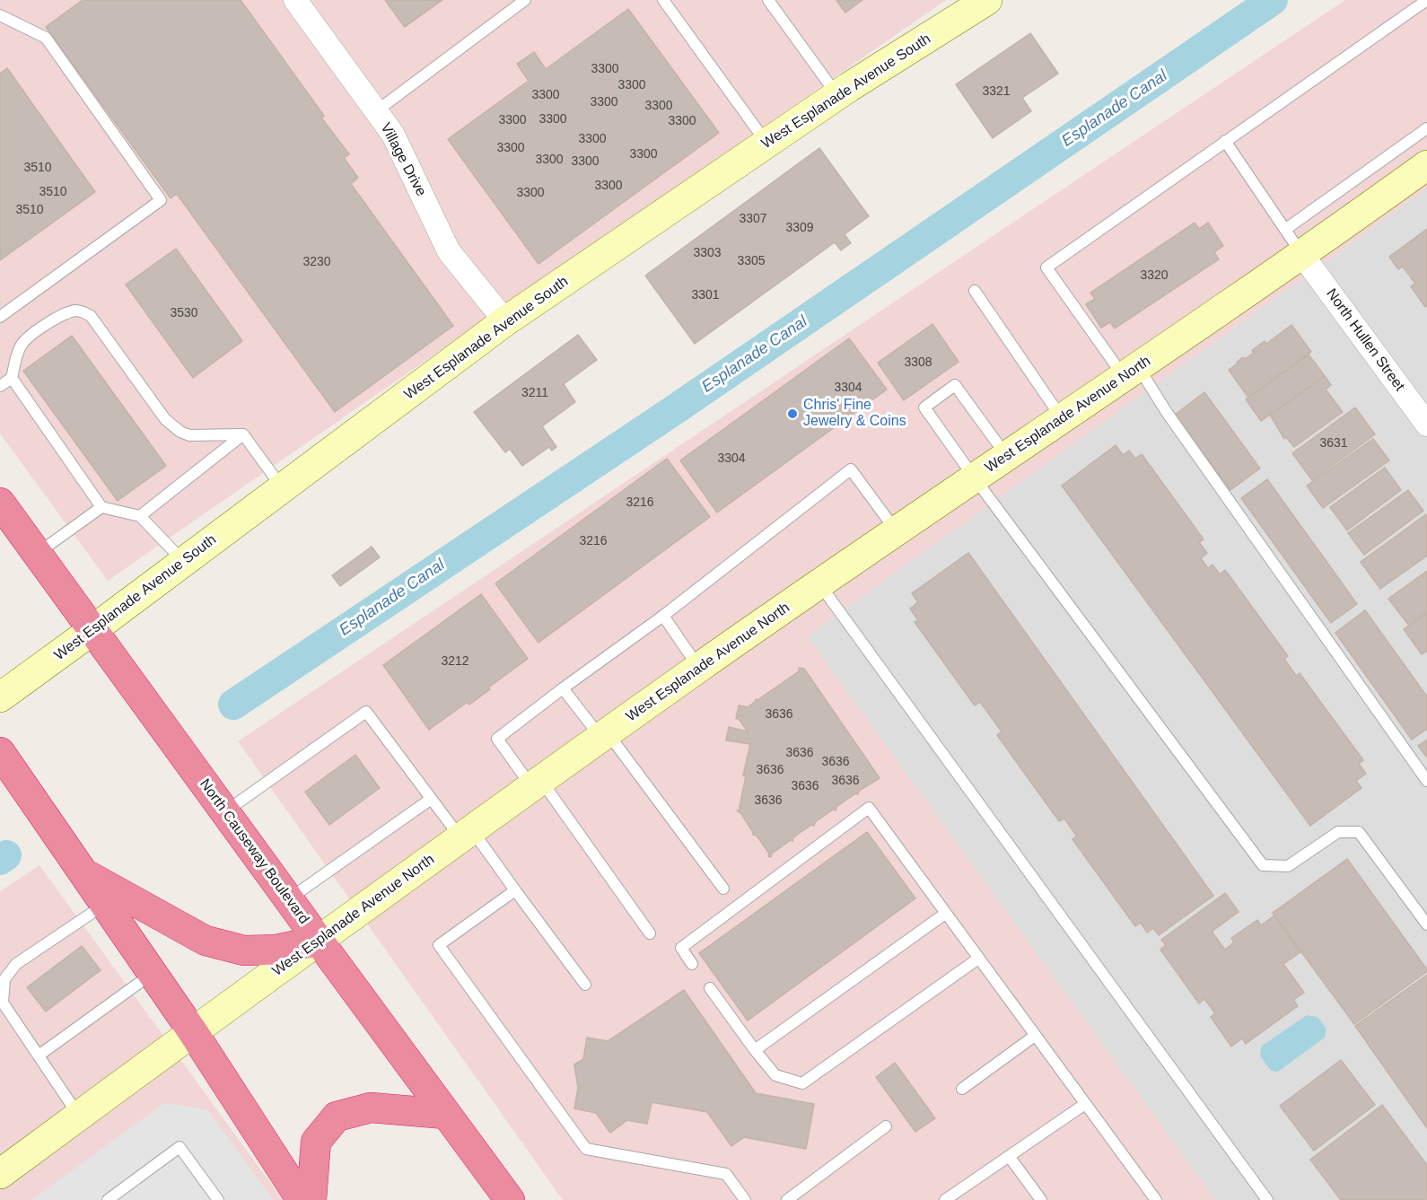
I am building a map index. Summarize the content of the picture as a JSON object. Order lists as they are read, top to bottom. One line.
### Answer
{"streets":{"highway":["North Causeway Boulevard"],"main road":["West Esplanade Avenue South","West Esplanade Avenue North"],"street":["Village Drive","North Hullen Street"]},"crossings":[["West Esplanade Avenue South","Village Drive"],["West Esplanade Avenue South","North Causeway Boulevard"],["North Hullen Street","West Esplanade Avenue North"],["West Esplanade Avenue North","North Causeway Boulevard"]],"water":["Esplanade Canal"],"places":["Chris' Fine Jewelry & Coins"],"house_numbers":["3300","3300","3321","3300","3300","3300","3300","3300","3300","3300","3300","3300","3300","3300","3510","3300","3510","3300","3510","3307","3309","3303","3305","3230","3320","3301","3530","3308","3304","3211","3631","3304","3216","3216","3212","3636","3636","3636","3636","3636","3636","3636"]}
